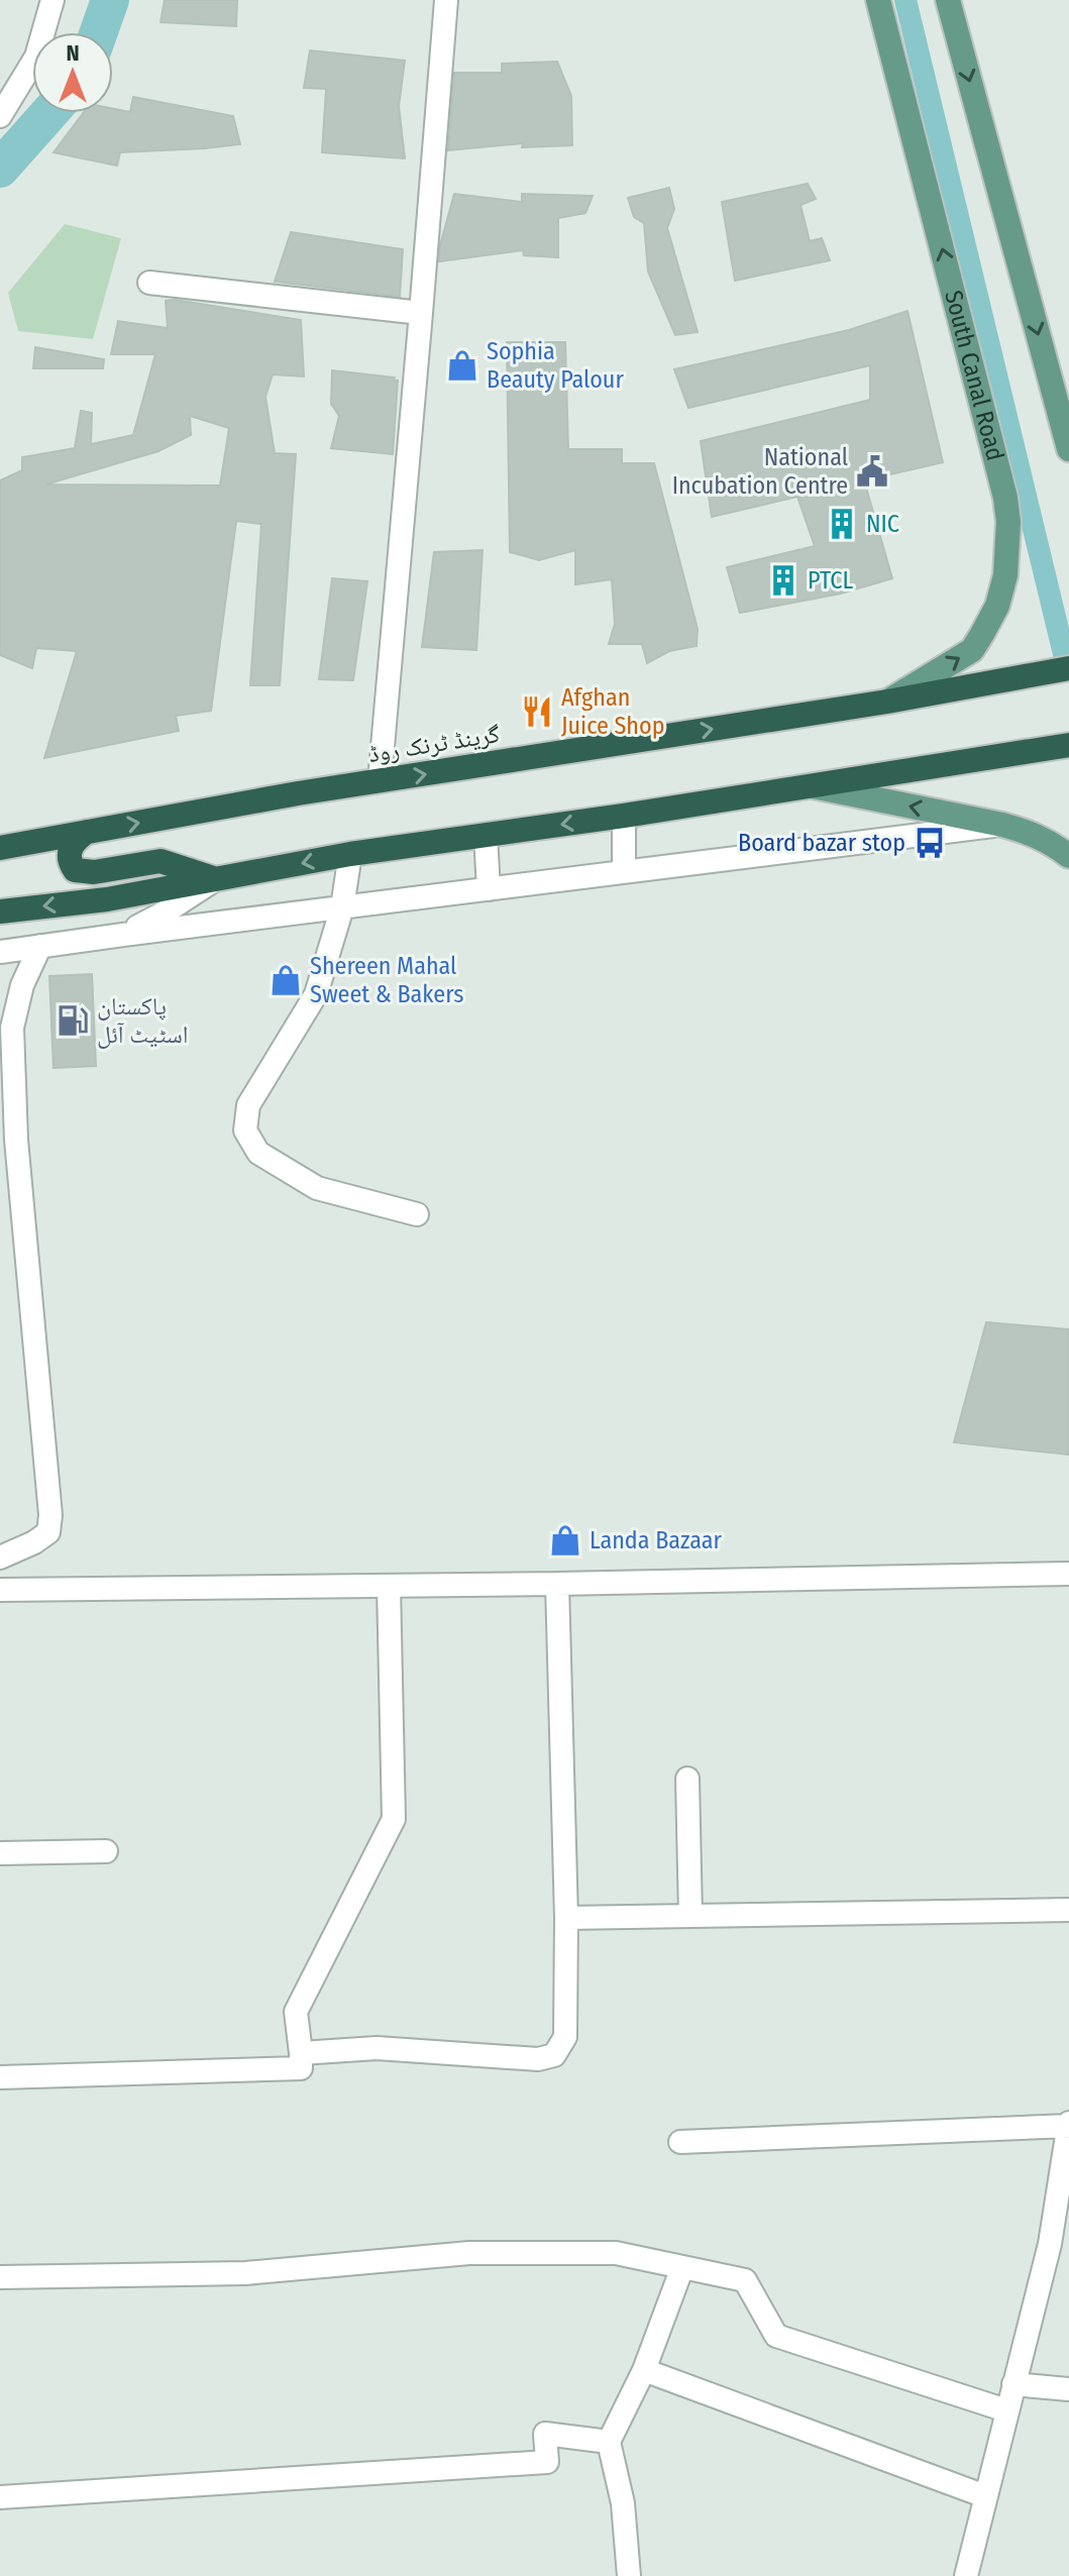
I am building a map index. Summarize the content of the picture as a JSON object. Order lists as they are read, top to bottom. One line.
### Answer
{"streets":{"highway":["گرینڈ ٹرنک روڈ"],"main road":["South Canal Road"]},"crossings":[["South Canal Road","گرینڈ ٹرنک روڈ"]],"places":{"shop":["Sophia Beauty Palour","Shereen Mahal Sweet & Bakers","Landa Bazaar"],"public building":["National Incubation Centre"],"building":["NIC","PTCL"],"restaurant":["Afghan Juice Shop"],"bus stop":["Board bazar stop"],"fuel station":["پاکستان اسٹیٹ آئل"]},"north":"top"}
